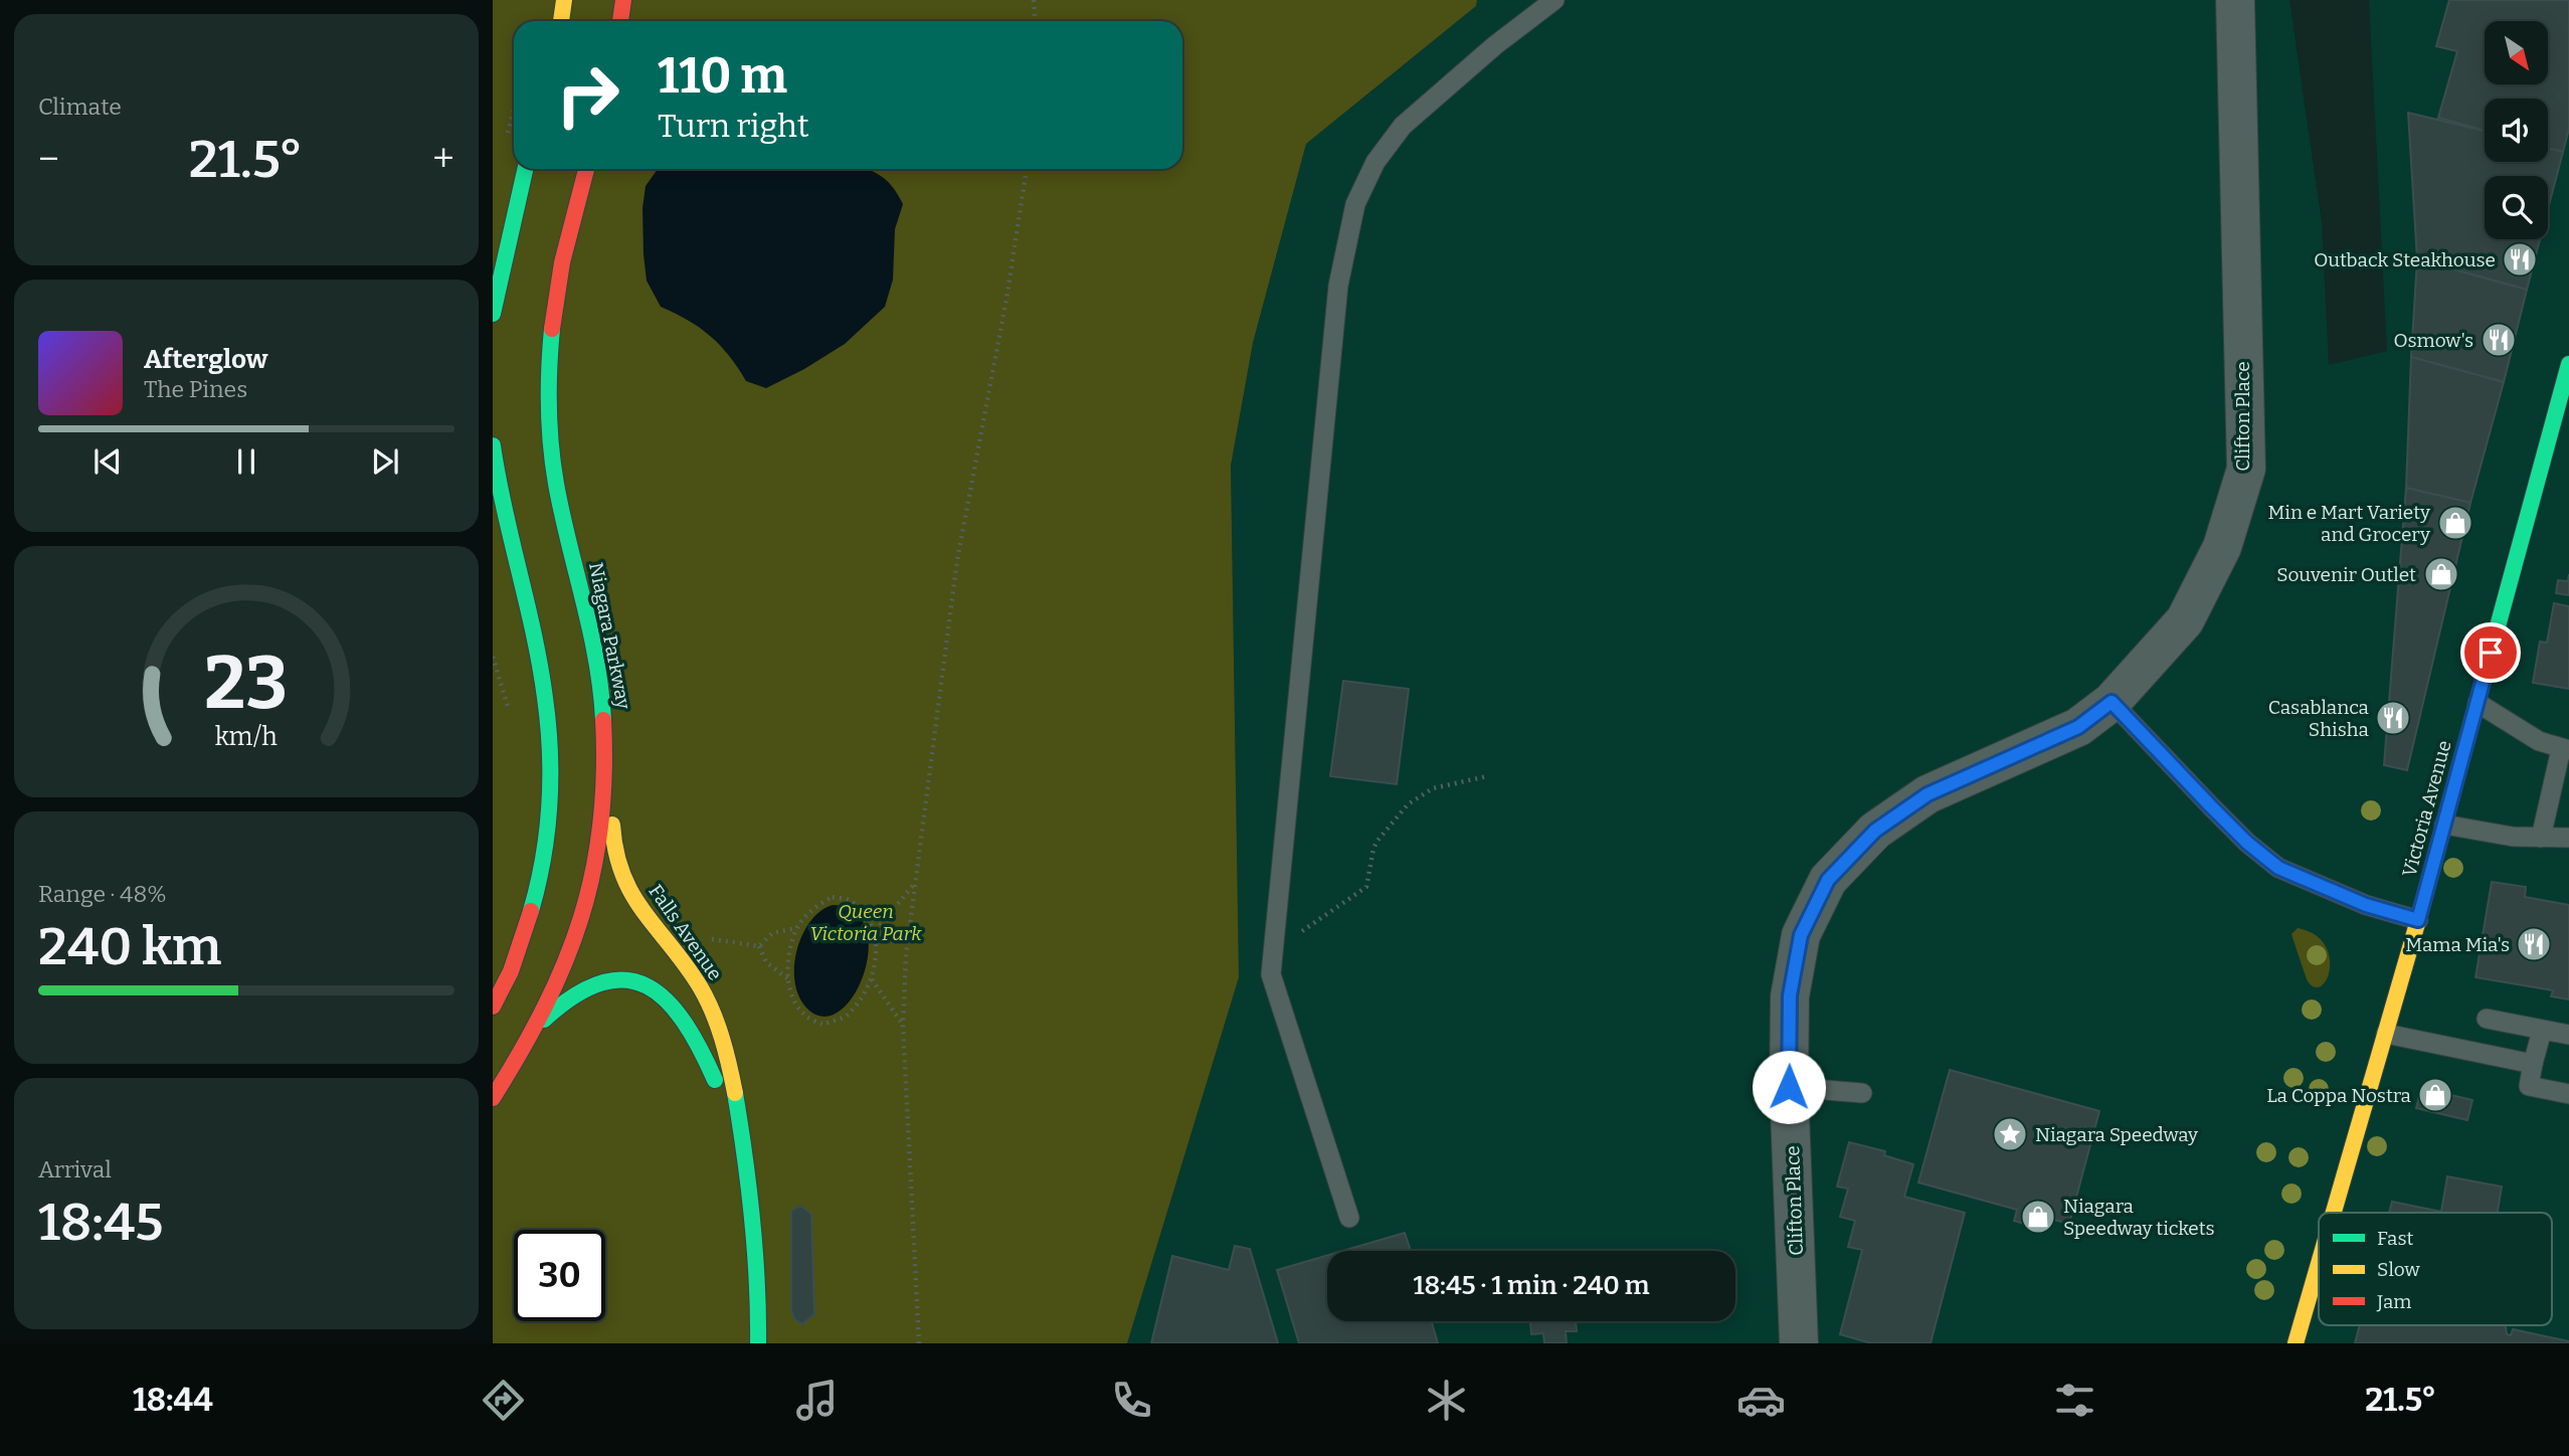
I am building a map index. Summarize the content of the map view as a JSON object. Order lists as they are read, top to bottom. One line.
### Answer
{"streets":{"main road":["Niagara Parkway","Victoria Avenue","Falls Avenue"],"street":["Clifton Place"]},"crossings":[["Niagara Parkway","Falls Avenue"]],"parks":["Queen Victoria Park"],"places":{"restaurant":["Outback Steakhouse","Osmow's","Casablanca Shisha","Mama Mia's"],"shop":["Min e Mart Variety and Grocery","Souvenir Outlet","La Coppa Nostra","Niagara Speedway tickets"],"place":["Niagara Speedway"]},"legend":["Fast","Slow","Jam"],"north":"bottom right","page":{"tile":["Climate",["Range · 48%","240 km"],["Arrival","18:45"]],"turn":["110 m","Turn right"],"heat":["−","21.5°","+"],"song":["Afterglow","The Pines"],"limit":"30","trip":"18:45 · 1 min · 240 m","tabs":["18:44","21.5°"],"gauge":["23","km/h"]}}
